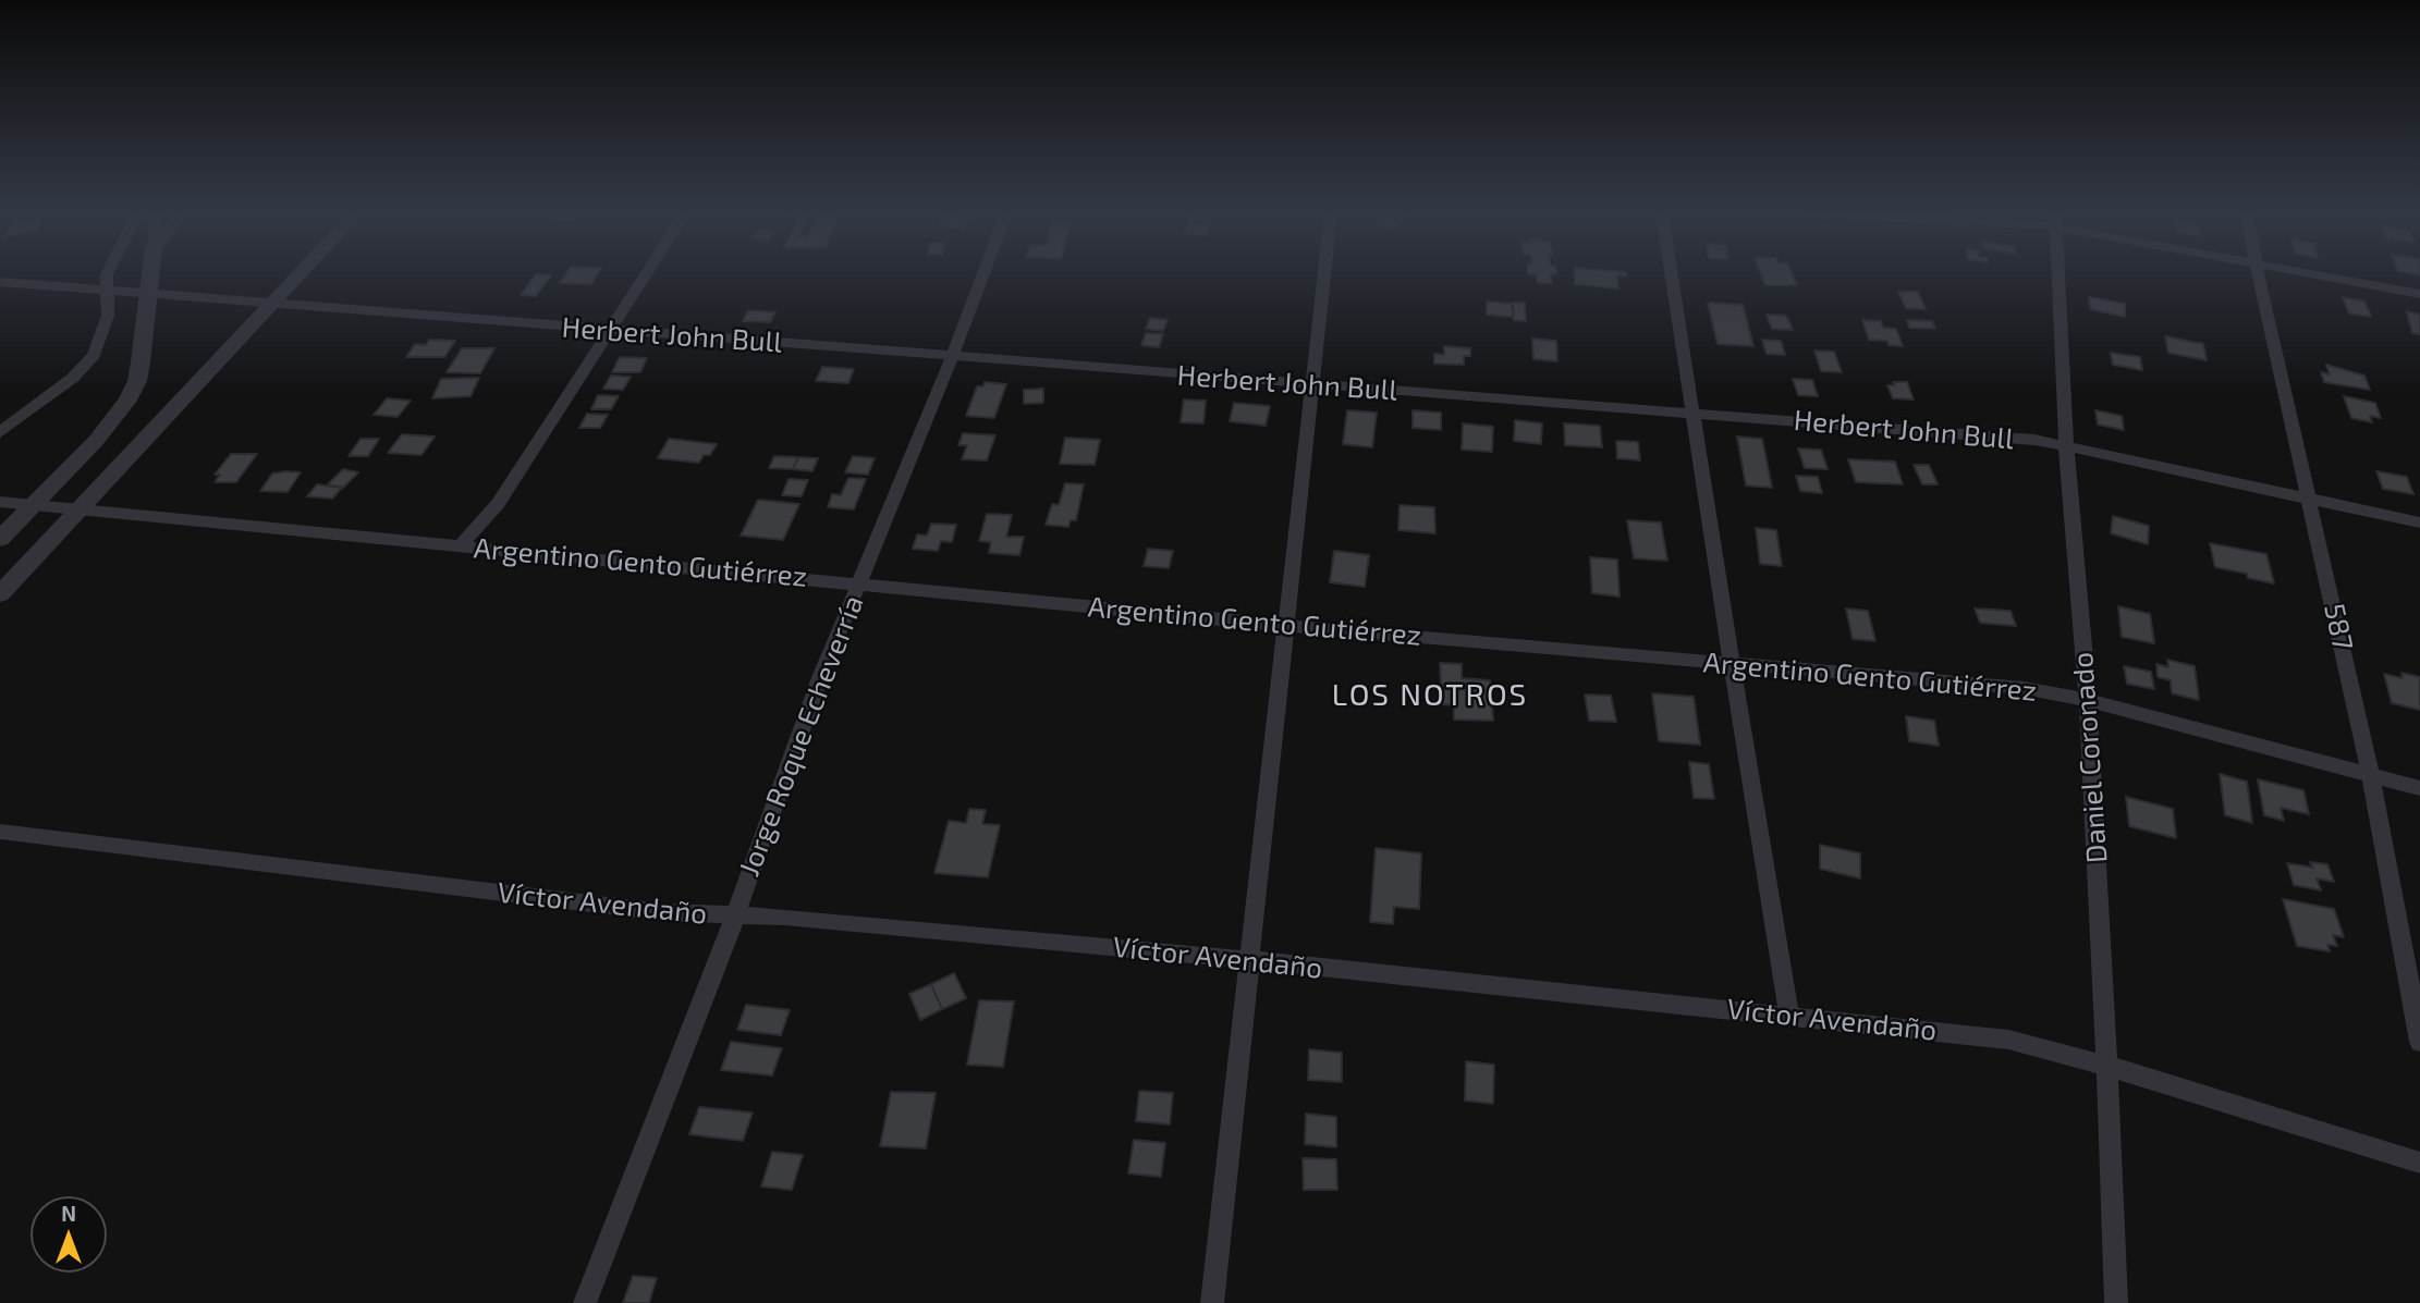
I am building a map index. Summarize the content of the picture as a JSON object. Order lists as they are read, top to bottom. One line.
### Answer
{"streets":{"street":["Herbert John Bull","Argentino Gento Gutiérrez","587","Jorge Roque Echeverría","Daniel Coronado","Víctor Avendaño"]},"crossings":[["Herbert John Bull","587"],["Herbert John Bull","Jorge Roque Echeverría"],["Herbert John Bull","Daniel Coronado"],["Argentino Gento Gutiérrez","587"],["Argentino Gento Gutiérrez","Jorge Roque Echeverría"],["Argentino Gento Gutiérrez","Daniel Coronado"],["Jorge Roque Echeverría","Víctor Avendaño"],["Daniel Coronado","Víctor Avendaño"]],"districts":["LOS NOTROS"],"north":"top"}
